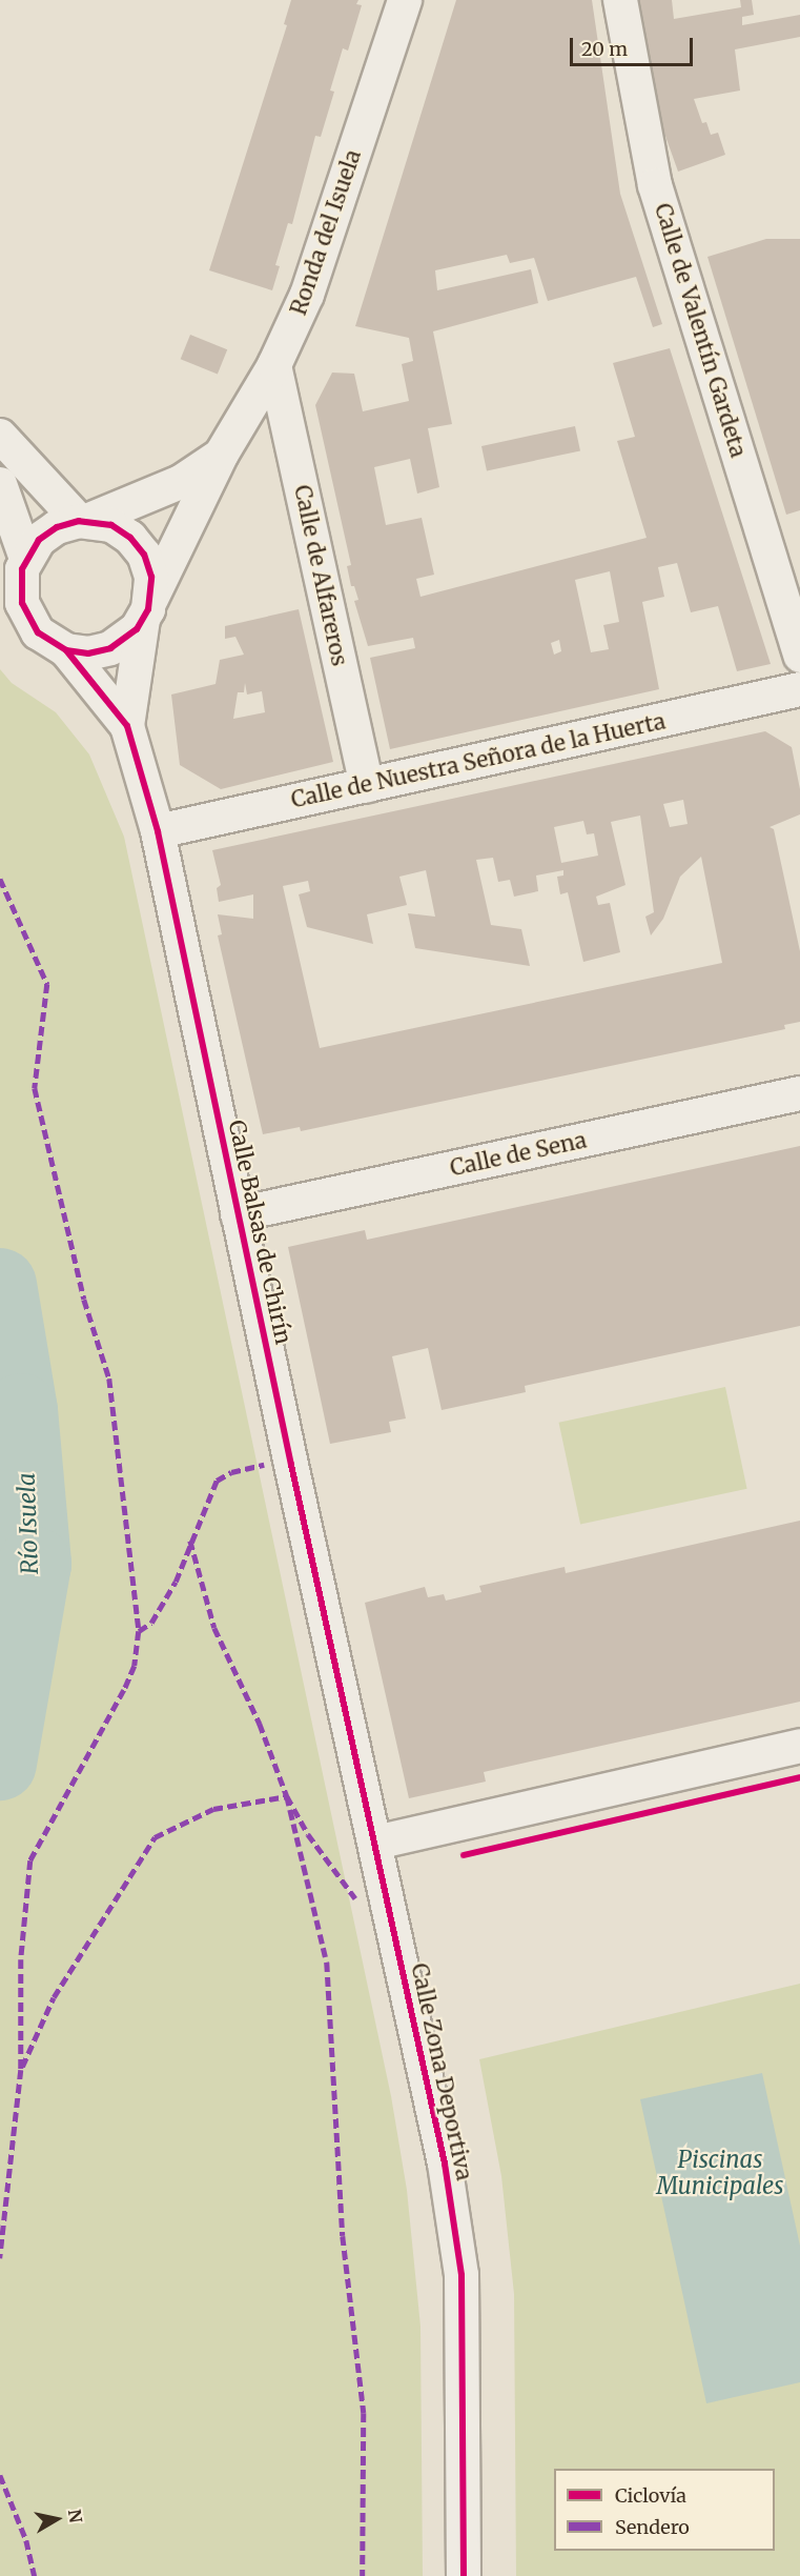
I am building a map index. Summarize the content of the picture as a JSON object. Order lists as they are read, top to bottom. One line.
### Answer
{"streets":{"street":["Ronda del Isuela","Calle de Valentín Gardeta","Calle de Alfareros","Calle de Nuestra Señora de la Huerta","Calle de Sena","Calle Balsas de Chirín","Calle Zona Deportiva"]},"crossings":[["Ronda del Isuela","Calle de Alfareros"],["Ronda del Isuela","Calle Balsas de Chirín"],["Calle de Alfareros","Calle de Nuestra Señora de la Huerta"],["Calle de Nuestra Señora de la Huerta","Calle Balsas de Chirín"],["Calle de Sena","Calle Balsas de Chirín"],["Calle Balsas de Chirín","Calle Zona Deportiva"]],"water":["Río Isuela","Piscinas Municipales"],"legend":["Ciclovía","Sendero"],"scale_bar":"20 m","north":"right"}
